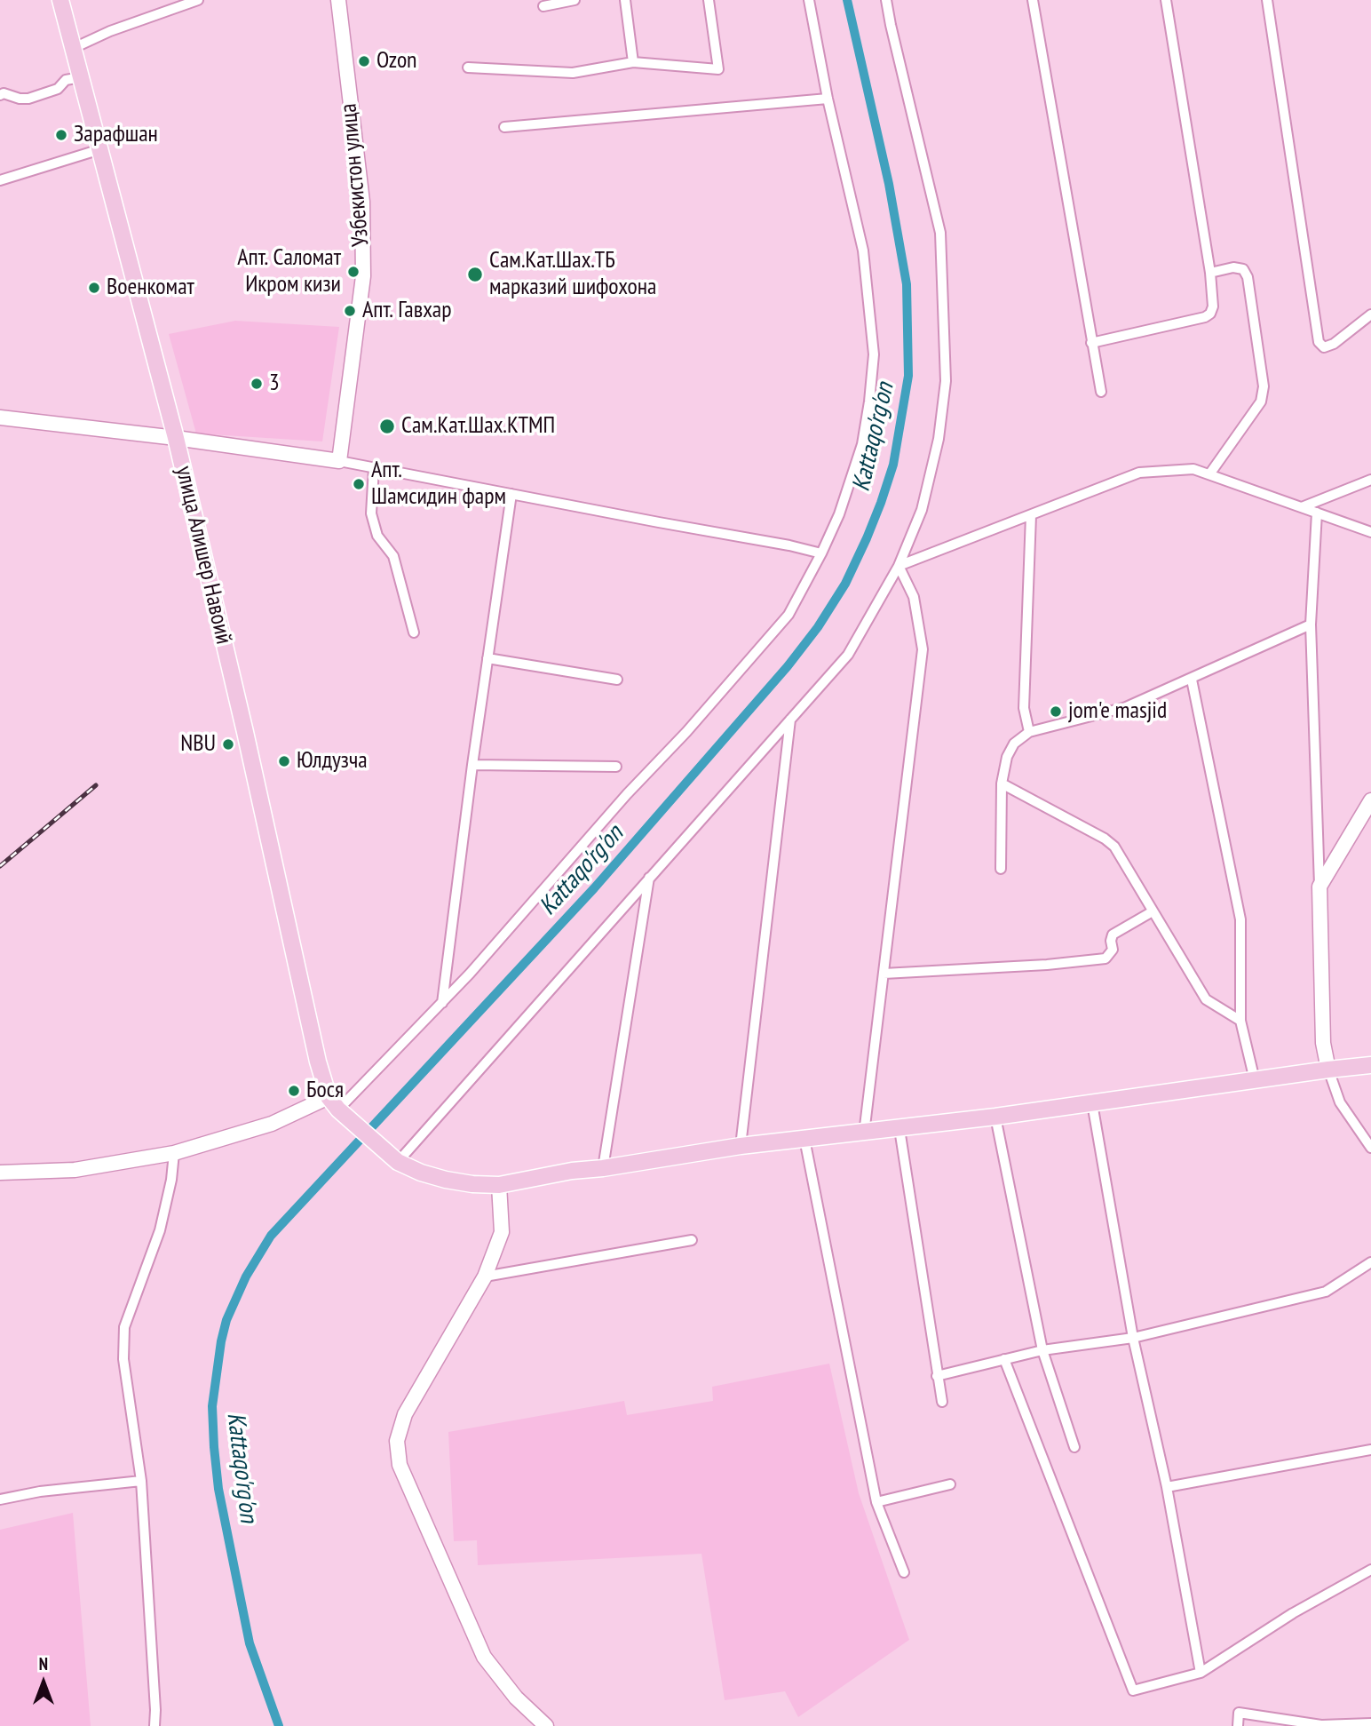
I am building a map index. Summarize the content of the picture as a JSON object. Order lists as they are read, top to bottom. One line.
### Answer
{"streets":{"main road":["улица Алишер Навоий"],"street":["Узбекистон улица"]},"water":["Kattaqo'rg'on"],"places":["Ozon","Зарафшан","Апт. Саломат Икром кизи","Сам.Кат.Шах.ТБ марказий шифохона","Военкомат","Апт. Гавхар","3","Сам.Кат.Шах.КТМП","Апт. Шамсидин фарм","jom'e masjid","NBU","Юлдузча","Бося"],"north":"top"}
